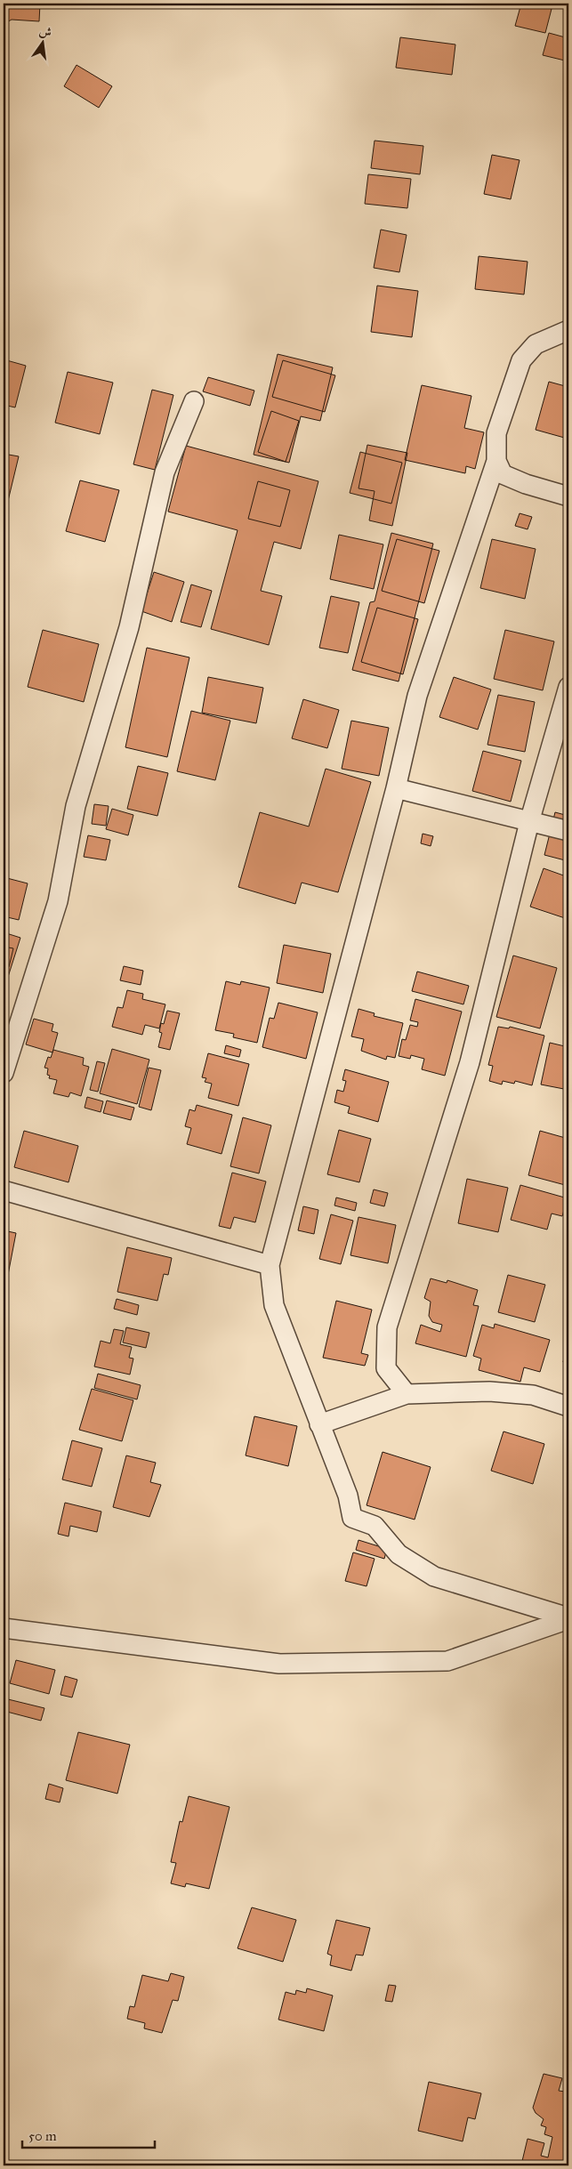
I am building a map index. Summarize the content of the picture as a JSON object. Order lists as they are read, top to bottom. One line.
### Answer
{"scale_bar":"50 m","north":"top"}
